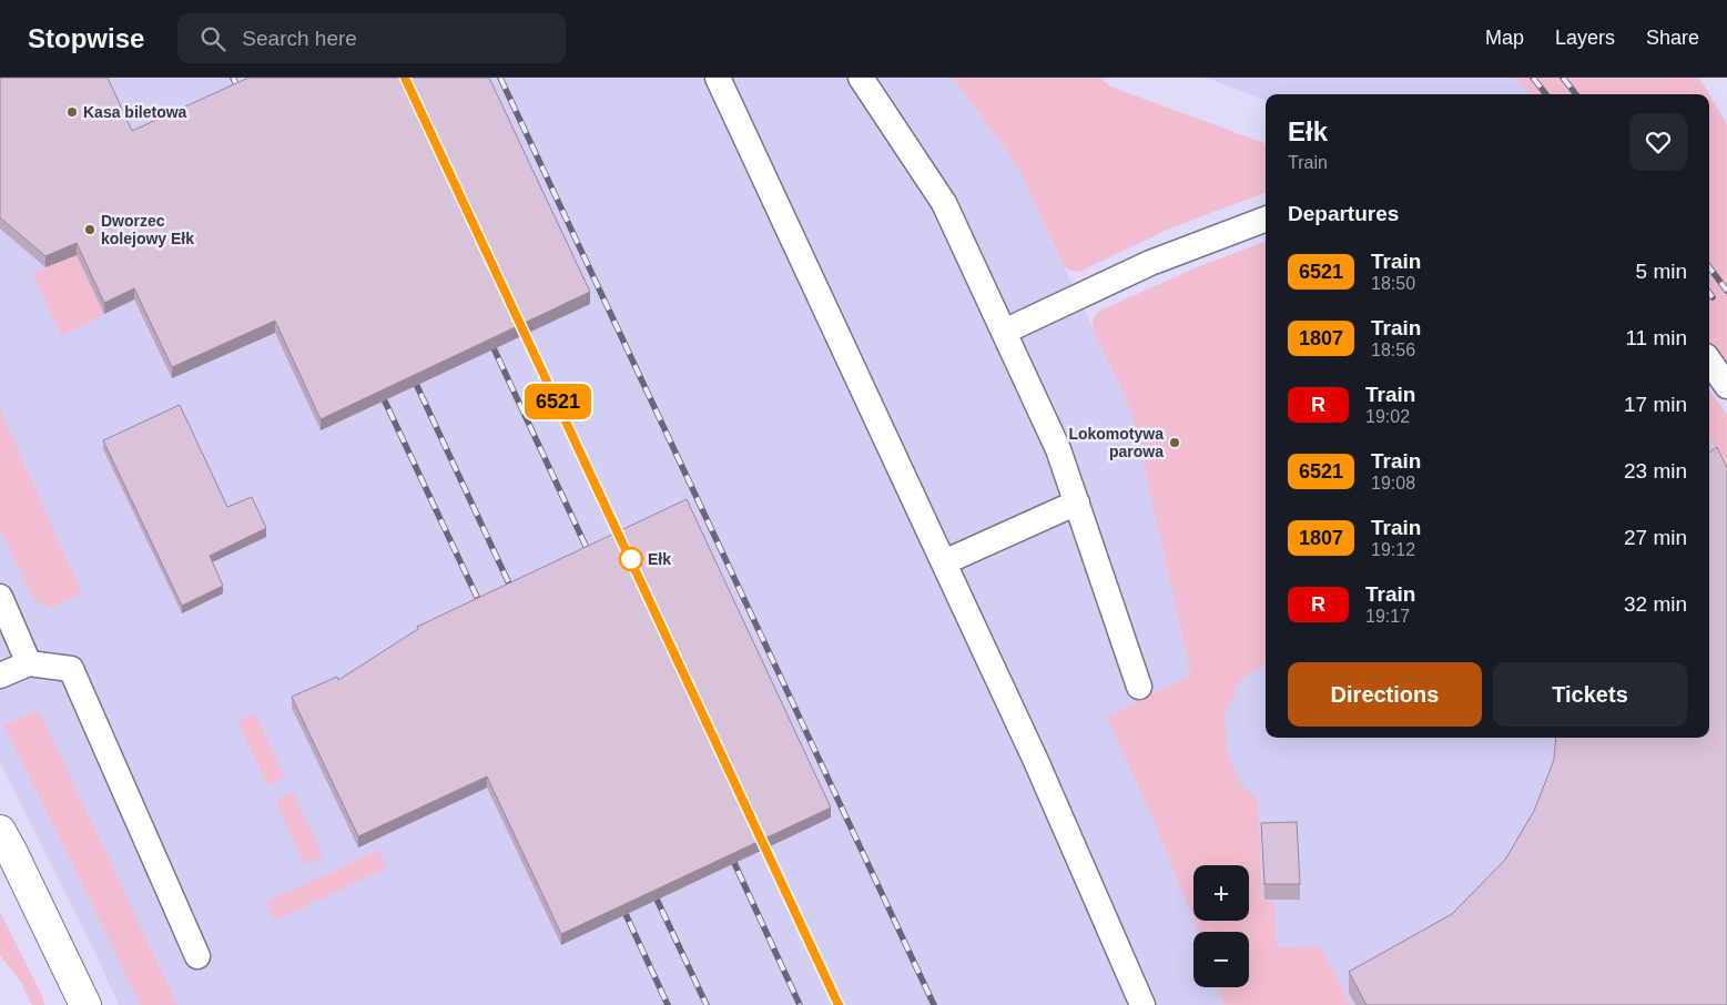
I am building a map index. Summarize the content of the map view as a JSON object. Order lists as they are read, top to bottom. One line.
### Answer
{"places":["Kasa biletowa","Dworzec kolejowy Ełk","Lokomotywa parowa","Ełk"],"page":{"header":"Stopwise","search":"Search here","nav":["Map","Layers","Share"],"on_map":"6521","heading":[["Ełk","Train"],"Departures"],"list":[{"mark":"6521","name":"Train","note":"18:50","value":"5 min"},{"mark":"1807","name":"Train","note":"18:56","value":"11 min"},{"mark":"R","name":"Train","note":"19:02","value":"17 min"},{"mark":"6521","name":"Train","note":"19:08","value":"23 min"},{"mark":"1807","name":"Train","note":"19:12","value":"27 min"},{"mark":"R","name":"Train","note":"19:17","value":"32 min"}],"buttons":["Directions","Tickets"],"map_buttons":["+","−"]}}
